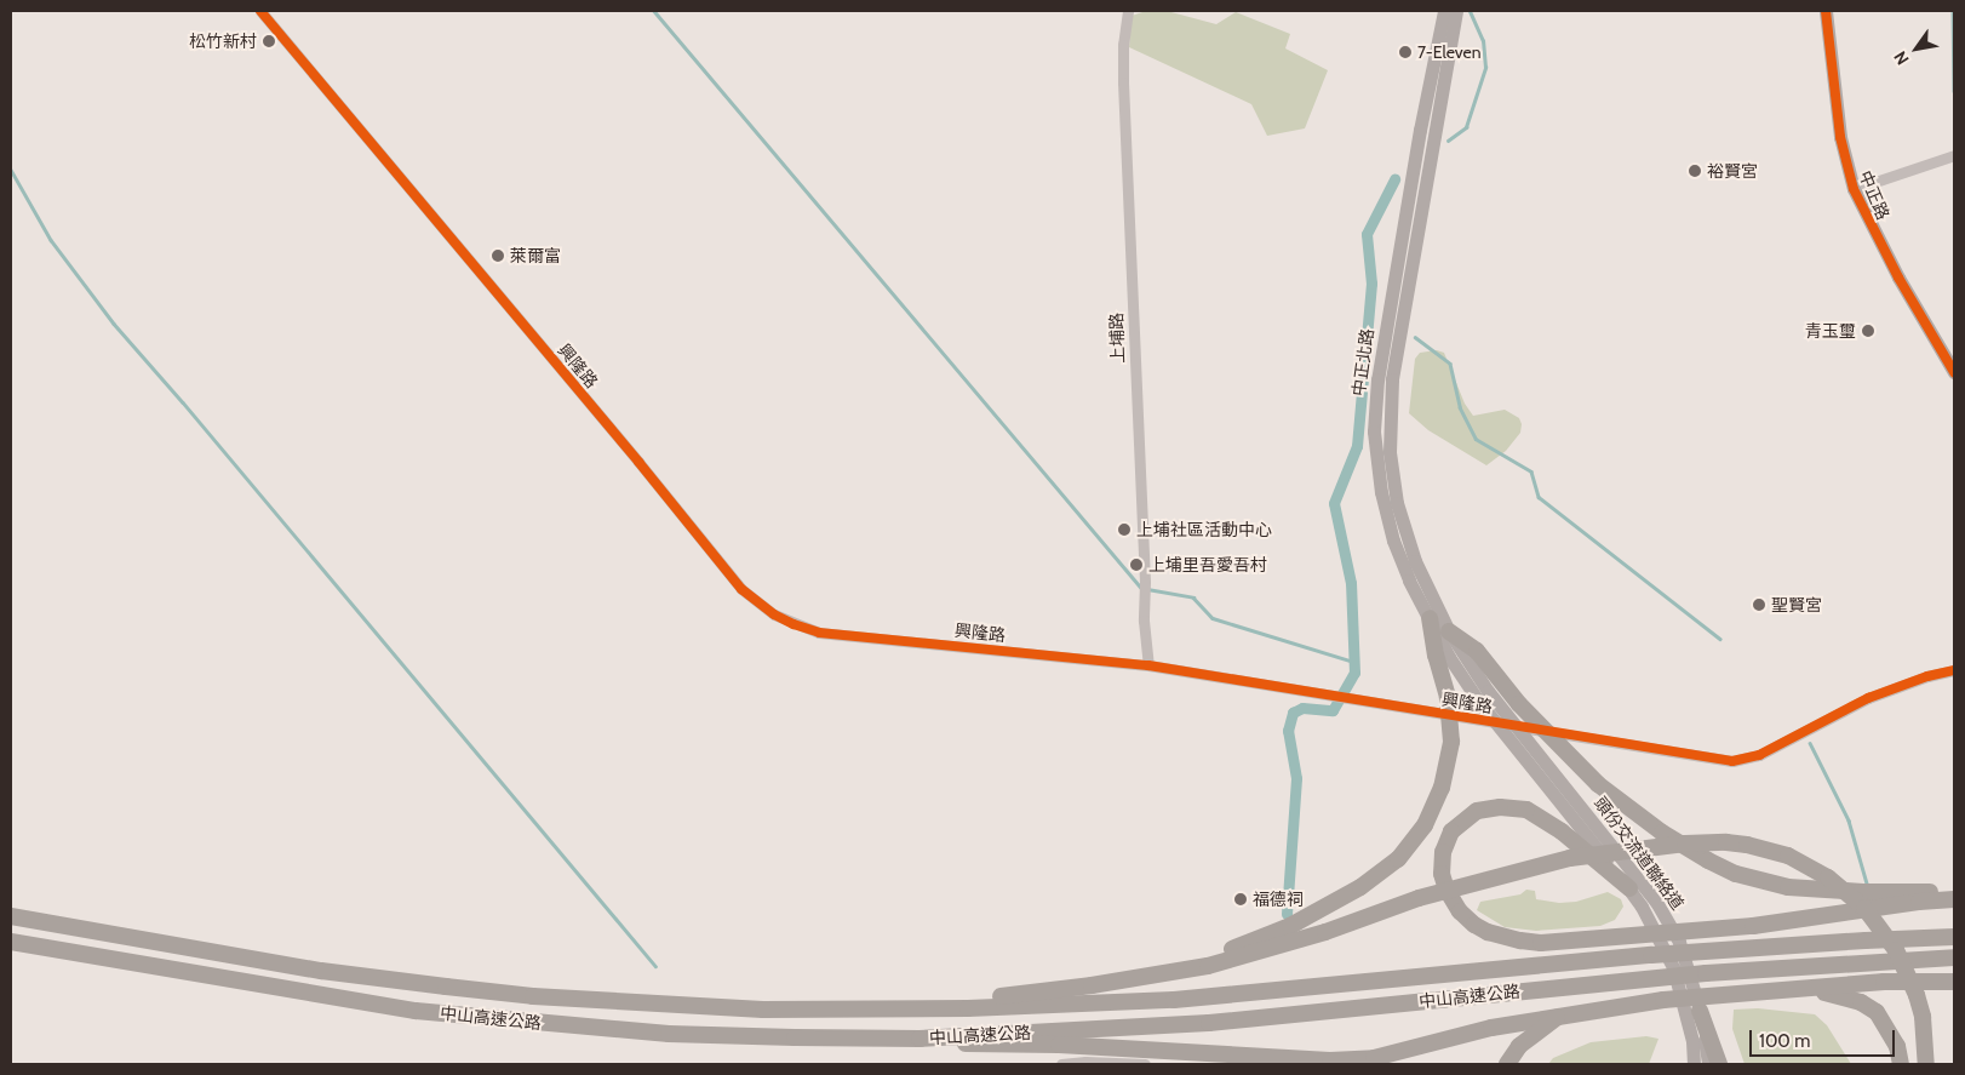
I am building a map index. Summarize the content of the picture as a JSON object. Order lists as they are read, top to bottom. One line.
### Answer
{"streets":{"highway":["中山高速公路"],"main road":["中正路","中正北路","頭份交流道聯絡道"],"street":["上埔路","興隆路"]},"crossings":[["上埔路","興隆路"],["中正北路","頭份交流道聯絡道"]],"places":["松竹新村","7-Eleven","裕賢宮","萊爾富","青玉璽","上埔社區活動中心","上埔里吾愛吾村","聖賢宮","福德祠"],"scale_bar":"100 m","north":"bottom left"}
